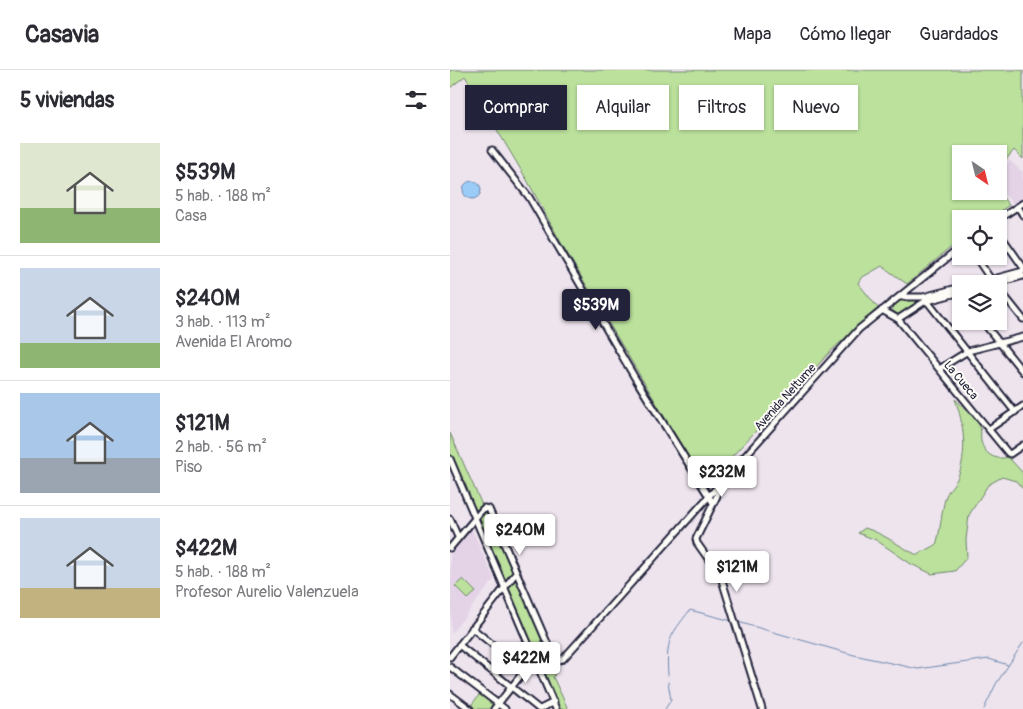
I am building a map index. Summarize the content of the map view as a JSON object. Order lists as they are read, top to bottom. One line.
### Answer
{"streets":{"street":["La Cueca","Avenida Neltume"]},"north":"bottom right","page":{"header":"Casavia","nav":["Mapa","Cómo llegar","Guardados"],"heading":"5 viviendas","chip":["Comprar","Alquilar","Filtros","Nuevo"],"list":[{"name":"$539M","note":"5 hab. · 188 m² · Casa"},{"name":"$240M","note":"3 hab. · 113 m² · Avenida El Aromo"},{"name":"$121M","note":"2 hab. · 56 m² · Piso"},{"name":"$422M","note":"5 hab. · 188 m² · Profesor Aurelio Valenzuela"}],"price":["$539M","$232M","$240M","$121M","$422M"]}}
